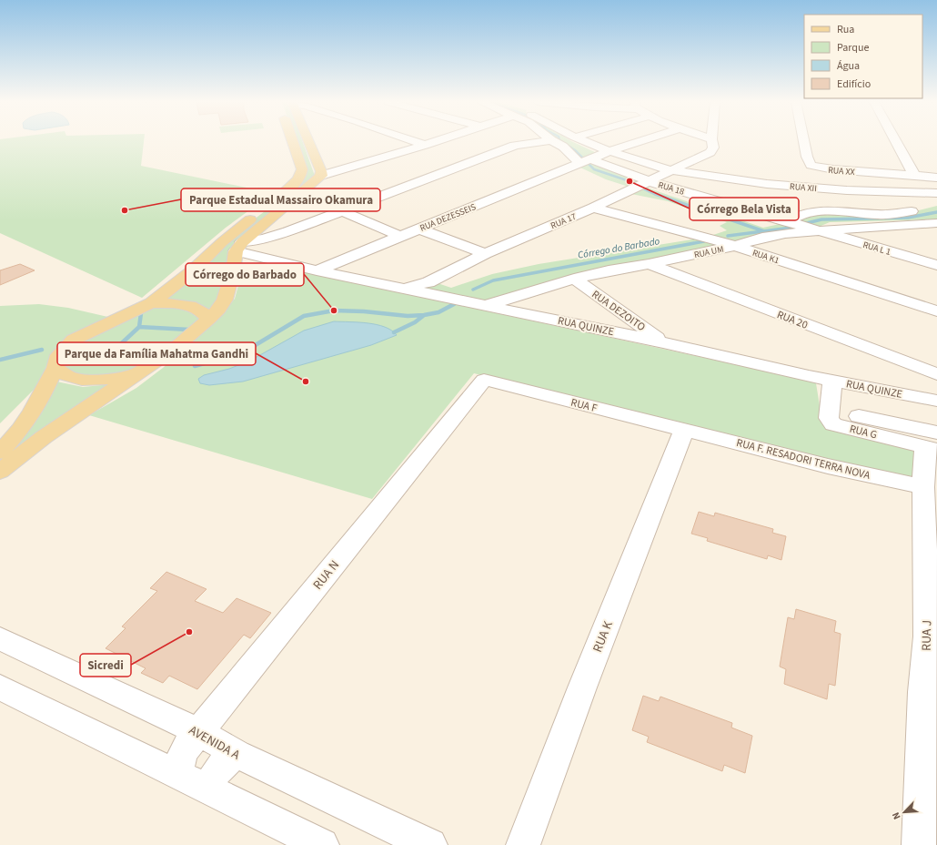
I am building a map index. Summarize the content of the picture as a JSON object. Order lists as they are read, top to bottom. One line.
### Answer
{"streets":{"street":["RUA XX","RUA XII","RUA 18","RUA DEZESSEIS","RUA 17","RUA L 1","RUA UM","RUA K1","RUA DEZOITO","RUA 20","RUA QUINZE","RUA F","RUA G","RUA F. RESADORI TERRA NOVA","RUA N","RUA J","RUA K","AVENIDA A"]},"crossings":[["RUA XII","RUA DEZESSEIS"],["RUA XII","RUA 17"],["RUA 18","RUA DEZESSEIS"],["RUA 18","RUA 17"],["RUA 18","RUA L 1"],["RUA 18","RUA UM"],["RUA DEZESSEIS","RUA QUINZE"],["RUA 17","RUA K1"],["RUA 17","RUA QUINZE"],["RUA L 1","RUA UM"],["RUA UM","RUA K1"],["RUA UM","RUA DEZOITO"],["RUA UM","RUA 20"],["RUA UM","RUA QUINZE"],["RUA DEZOITO","RUA QUINZE"],["RUA QUINZE","RUA G"],["RUA F","RUA F. RESADORI TERRA NOVA"],["RUA F","RUA N"],["RUA F","RUA K"],["RUA G","RUA J"],["RUA F. RESADORI TERRA NOVA","RUA J"],["RUA F. RESADORI TERRA NOVA","RUA K"],["RUA N","AVENIDA A"]],"water":["Córrego do Barbado"],"places":["Córrego Bela Vista","Parque Estadual Massairo Okamura","Córrego do Barbado","Parque da Família Mahatma Gandhi","Sicredi"],"legend":["Rua","Parque","Água","Edifício"],"north":"bottom left"}
